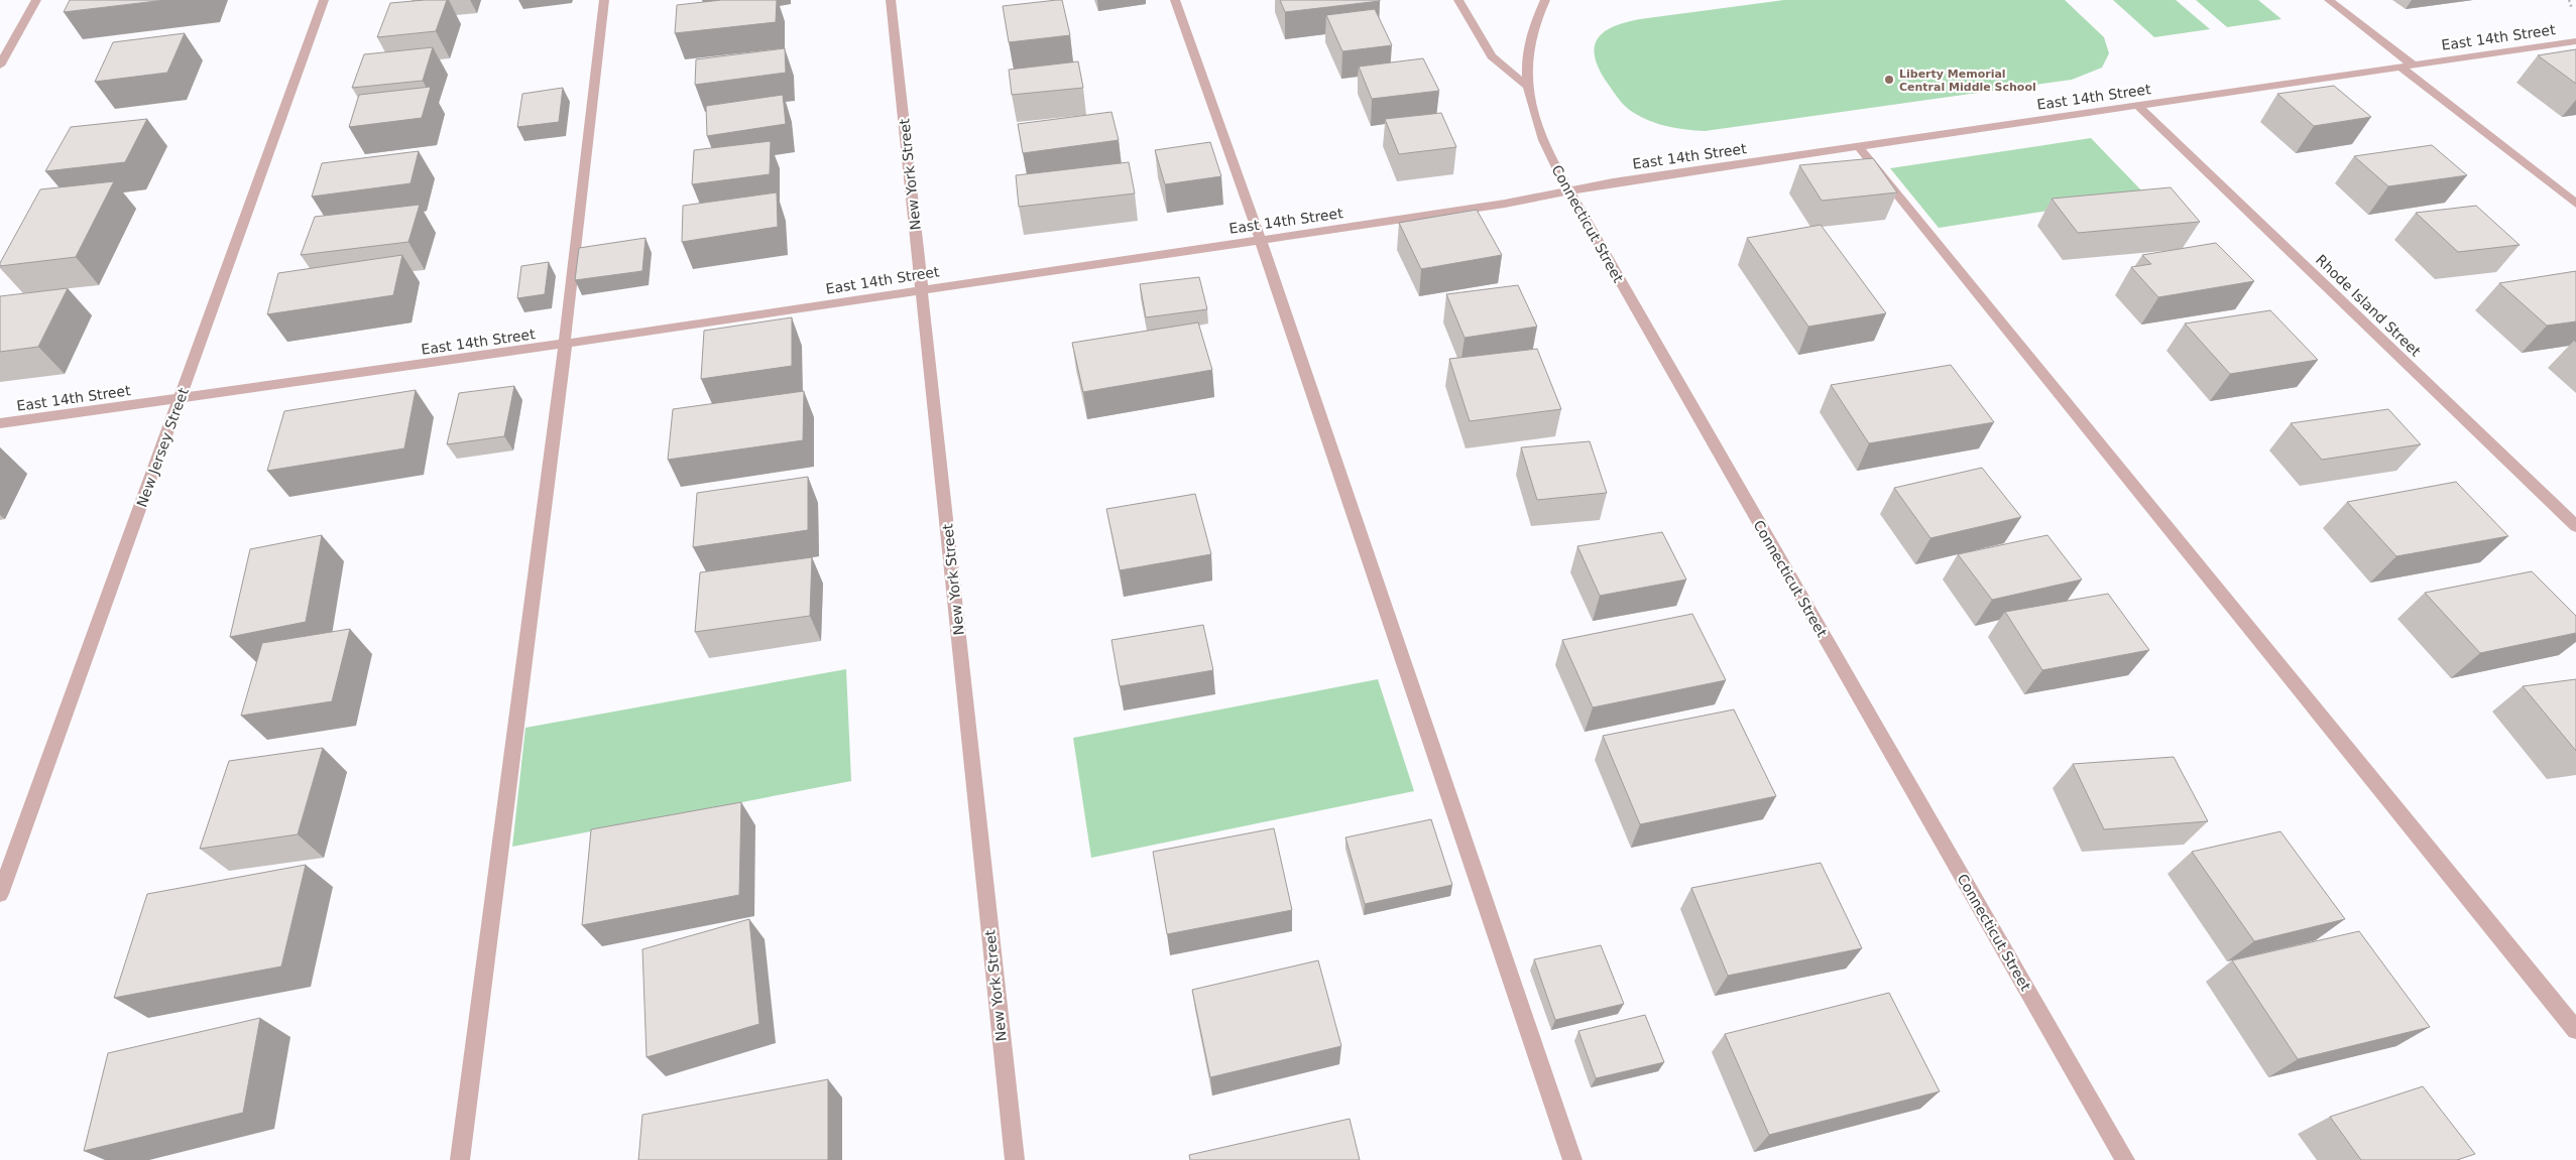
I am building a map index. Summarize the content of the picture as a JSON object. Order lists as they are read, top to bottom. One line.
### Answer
{"streets":{"street":["East 14th Street","New York Street","Connecticut Street","Rhode Island Street","New Jersey Street"]},"crossings":[["East 14th Street","New York Street"],["East 14th Street","Connecticut Street"],["East 14th Street","Rhode Island Street"],["East 14th Street","New Jersey Street"]],"places":["Liberty Memorial Central Middle School"]}
